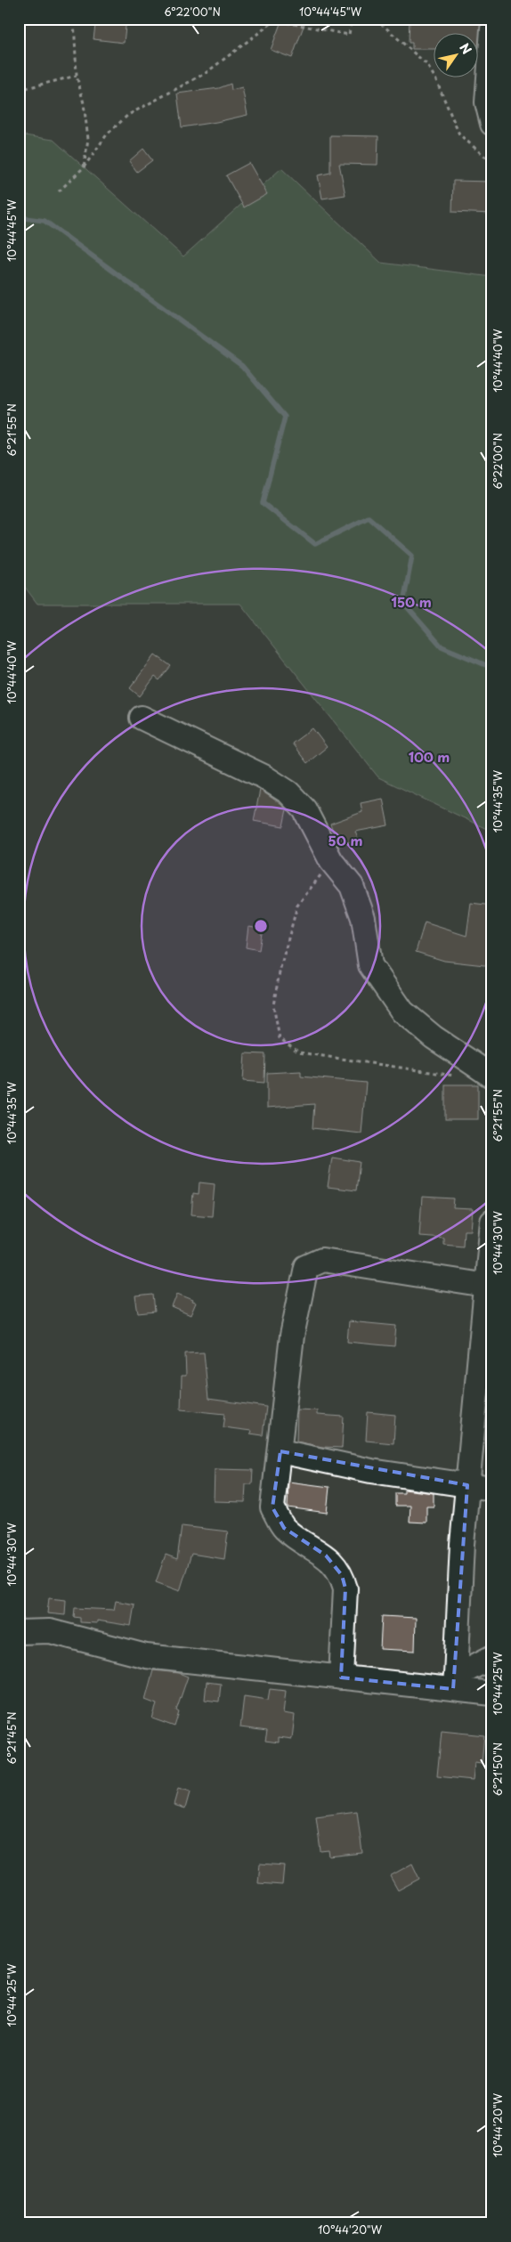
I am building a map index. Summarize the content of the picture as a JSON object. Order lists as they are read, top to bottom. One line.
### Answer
{"north":"top right","coordinates":["6°22'00\"N","10°44'45\"W","10°44'40\"W","6°21'55\"N","10°44'35\"W","10°44'30\"W","10°44'25\"W","6°21'45\"N","6°21'50\"N","10°44'20\"W"],"rings":["150 m","100 m","50 m"]}
